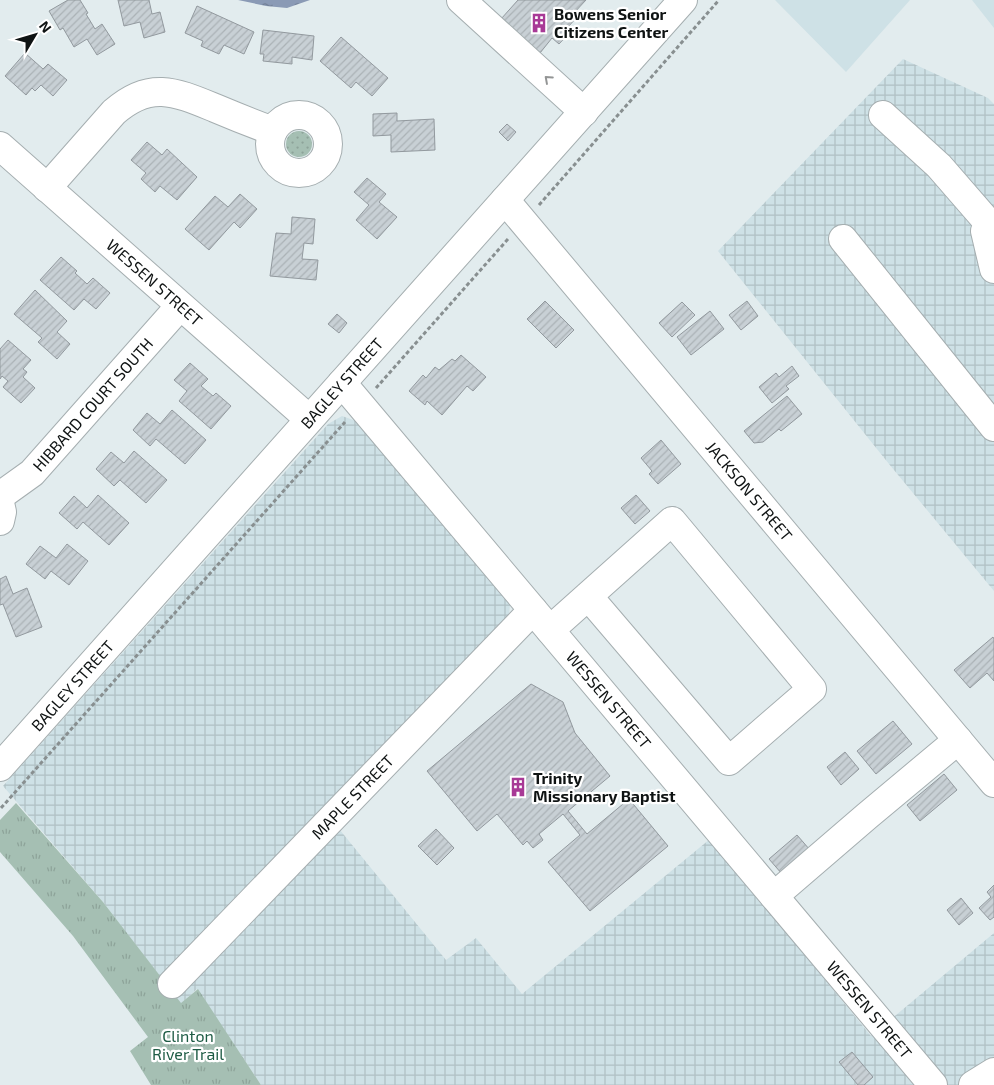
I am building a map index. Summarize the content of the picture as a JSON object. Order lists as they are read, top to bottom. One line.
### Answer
{"streets":{"street":["WESSEN STREET","BAGLEY STREET","HIBBARD COURT SOUTH","JACKSON STREET","MAPLE STREET"]},"crossings":[["WESSEN STREET","BAGLEY STREET"],["WESSEN STREET","HIBBARD COURT SOUTH"],["WESSEN STREET","MAPLE STREET"],["BAGLEY STREET","JACKSON STREET"]],"parks":["Clinton River Trail"],"places":{"building":["Bowens Senior Citizens Center","Trinity Missionary Baptist"]},"north":"top right"}
